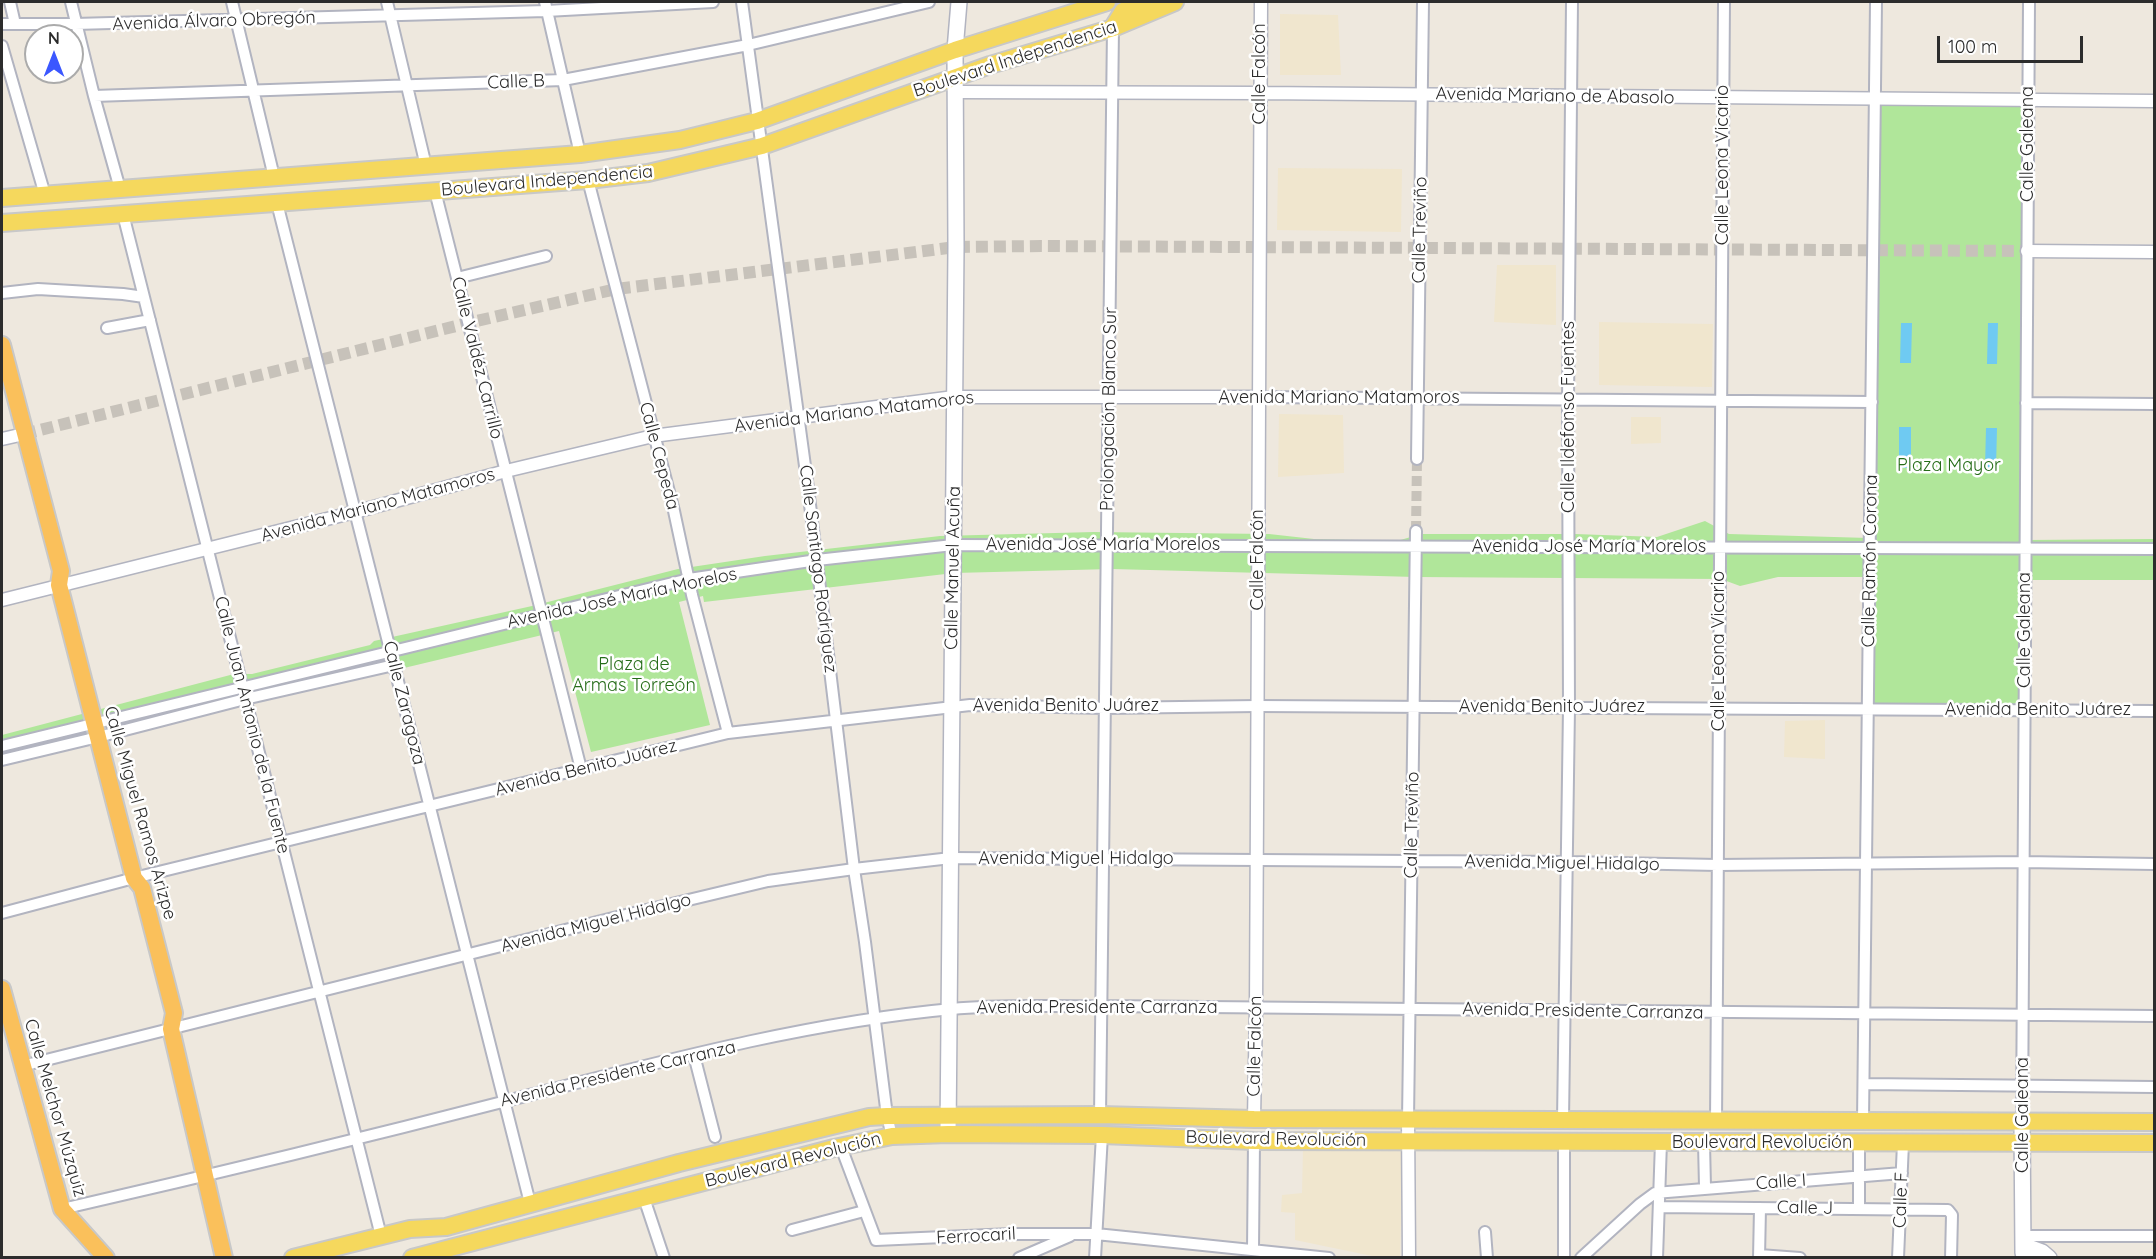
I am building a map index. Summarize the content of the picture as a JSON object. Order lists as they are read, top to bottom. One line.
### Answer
{"streets":{"highway":["Calle Miguel Ramos Arizpe","Calle Melchor Múzquiz"],"main road":["Boulevard Independencia","Calle Galeana","Calle Manuel Acuña","Boulevard Revolución"],"street":["Avenida Álvaro Obregón","Calle Falcón","Calle B","Avenida Mariano de Abasolo","Calle Leona Vicario","Calle Treviño","Calle Valdéz Carrillo","Avenida Mariano Matamoros","Prolongación Blanco Sur","Calle Ildefonso Fuentes","Calle Cepeda","Avenida José María Morelos","Calle Ramón Corona","Calle Santiago Rodríguez","Calle Zaragoza","Avenida Benito Juárez","Calle Juan Antonio de la Fuente","Avenida Miguel Hidalgo","Avenida Presidente Carranza","Calle I","Calle F","Calle J","Ferrocaril"]},"crossings":[["Boulevard Independencia","Avenida Mariano de Abasolo"],["Boulevard Independencia","Calle Valdéz Carrillo"],["Boulevard Independencia","Prolongación Blanco Sur"],["Boulevard Independencia","Calle Cepeda"],["Boulevard Independencia","Calle Manuel Acuña"],["Boulevard Independencia","Calle Santiago Rodríguez"],["Boulevard Independencia","Calle Zaragoza"],["Boulevard Independencia","Calle Juan Antonio de la Fuente"],["Calle Falcón","Avenida Mariano de Abasolo"],["Calle Falcón","Avenida Mariano Matamoros"],["Calle Falcón","Avenida José María Morelos"],["Calle Falcón","Avenida Benito Juárez"],["Calle Falcón","Avenida Miguel Hidalgo"],["Calle Falcón","Avenida Presidente Carranza"],["Calle B","Calle Santiago Rodríguez"],["Avenida Mariano de Abasolo","Calle Galeana"],["Avenida Mariano de Abasolo","Calle Leona Vicario"],["Avenida Mariano de Abasolo","Calle Treviño"],["Avenida Mariano de Abasolo","Prolongación Blanco Sur"],["Avenida Mariano de Abasolo","Calle Ildefonso Fuentes"],["Avenida Mariano de Abasolo","Calle Ramón Corona"],["Avenida Mariano de Abasolo","Calle Manuel Acuña"],["Calle Galeana","Avenida José María Morelos"],["Calle Galeana","Avenida Benito Juárez"],["Calle Galeana","Avenida Miguel Hidalgo"],["Calle Galeana","Avenida Presidente Carranza"],["Calle Galeana","Boulevard Revolución"],["Calle Leona Vicario","Avenida Mariano Matamoros"],["Calle Leona Vicario","Avenida José María Morelos"],["Calle Leona Vicario","Avenida Benito Juárez"],["Calle Leona Vicario","Avenida Miguel Hidalgo"],["Calle Leona Vicario","Avenida Presidente Carranza"],["Calle Treviño","Avenida Mariano Matamoros"],["Calle Treviño","Avenida José María Morelos"],["Calle Treviño","Avenida Benito Juárez"],["Calle Treviño","Avenida Miguel Hidalgo"],["Calle Treviño","Avenida Presidente Carranza"],["Calle Valdéz Carrillo","Avenida Mariano Matamoros"],["Calle Valdéz Carrillo","Avenida José María Morelos"],["Calle Valdéz Carrillo","Avenida Benito Juárez"],["Avenida Mariano Matamoros","Prolongación Blanco Sur"],["Avenida Mariano Matamoros","Calle Ildefonso Fuentes"],["Avenida Mariano Matamoros","Calle Cepeda"],["Avenida Mariano Matamoros","Calle Ramón Corona"],["Avenida Mariano Matamoros","Calle Manuel Acuña"],["Avenida Mariano Matamoros","Calle Santiago Rodríguez"],["Avenida Mariano Matamoros","Calle Zaragoza"],["Avenida Mariano Matamoros","Calle Juan Antonio de la Fuente"],["Avenida Mariano Matamoros","Calle Miguel Ramos Arizpe"],["Prolongación Blanco Sur","Avenida José María Morelos"],["Prolongación Blanco Sur","Avenida Benito Juárez"],["Prolongación Blanco Sur","Avenida Miguel Hidalgo"],["Prolongación Blanco Sur","Avenida Presidente Carranza"],["Calle Ildefonso Fuentes","Avenida José María Morelos"],["Calle Ildefonso Fuentes","Avenida Benito Juárez"],["Calle Ildefonso Fuentes","Avenida Miguel Hidalgo"],["Calle Ildefonso Fuentes","Avenida Presidente Carranza"],["Calle Cepeda","Avenida José María Morelos"],["Calle Cepeda","Avenida Benito Juárez"],["Avenida José María Morelos","Calle Ramón Corona"],["Avenida José María Morelos","Calle Manuel Acuña"],["Avenida José María Morelos","Calle Santiago Rodríguez"],["Avenida José María Morelos","Calle Zaragoza"],["Avenida José María Morelos","Calle Juan Antonio de la Fuente"],["Avenida José María Morelos","Calle Miguel Ramos Arizpe"],["Calle Ramón Corona","Avenida Benito Juárez"],["Calle Ramón Corona","Avenida Miguel Hidalgo"],["Calle Ramón Corona","Avenida Presidente Carranza"],["Calle Manuel Acuña","Avenida Benito Juárez"],["Calle Manuel Acuña","Avenida Miguel Hidalgo"],["Calle Manuel Acuña","Avenida Presidente Carranza"],["Calle Manuel Acuña","Boulevard Revolución"],["Calle Santiago Rodríguez","Avenida Benito Juárez"],["Calle Santiago Rodríguez","Avenida Miguel Hidalgo"],["Calle Santiago Rodríguez","Avenida Presidente Carranza"],["Calle Santiago Rodríguez","Boulevard Revolución"],["Calle Zaragoza","Avenida Benito Juárez"],["Calle Zaragoza","Avenida Miguel Hidalgo"],["Calle Zaragoza","Avenida Presidente Carranza"],["Avenida Benito Juárez","Calle Juan Antonio de la Fuente"],["Avenida Benito Juárez","Calle Miguel Ramos Arizpe"],["Calle Juan Antonio de la Fuente","Avenida Miguel Hidalgo"],["Calle Juan Antonio de la Fuente","Avenida Presidente Carranza"],["Calle Miguel Ramos Arizpe","Avenida Miguel Hidalgo"],["Calle Miguel Ramos Arizpe","Avenida Presidente Carranza"],["Avenida Miguel Hidalgo","Calle Melchor Múzquiz"],["Avenida Presidente Carranza","Calle Melchor Múzquiz"],["Boulevard Revolución","Calle F"],["Calle I","Calle F"],["Calle F","Calle J"]],"parks":["Plaza Mayor","Plaza de Armas Torreón"],"scale_bar":"100 m","north":"top"}
